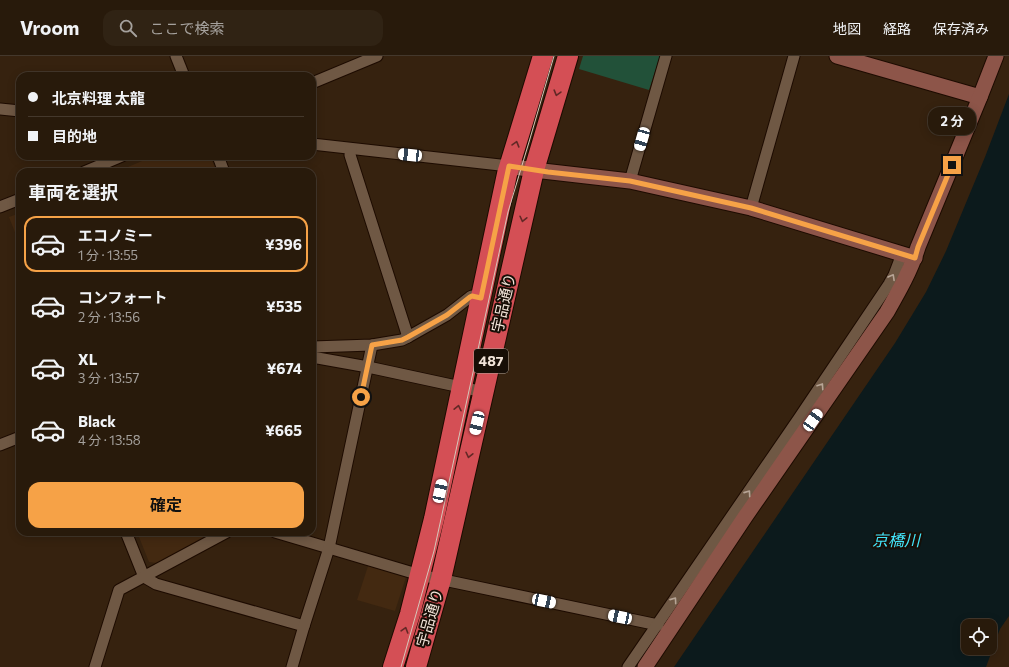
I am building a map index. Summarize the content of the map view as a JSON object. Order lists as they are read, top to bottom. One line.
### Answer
{"streets":{"highway":["宇品通り","487"]},"water":["京橋川"],"page":{"header":"Vroom","search":"ここで検索","nav":["地図","経路","保存済み"],"banner":["北京料理 太龍","目的地"],"bubble":"2 分","heading":"車両を選択","list":[{"name":"エコノミー","note":"1 分 · 13:55","value":"¥396"},{"name":"コンフォート","note":"2 分 · 13:56","value":"¥535"},{"name":"XL","note":"3 分 · 13:57","value":"¥674"},{"name":"Black","note":"4 分 · 13:58","value":"¥665"}],"buttons":"確定"}}
